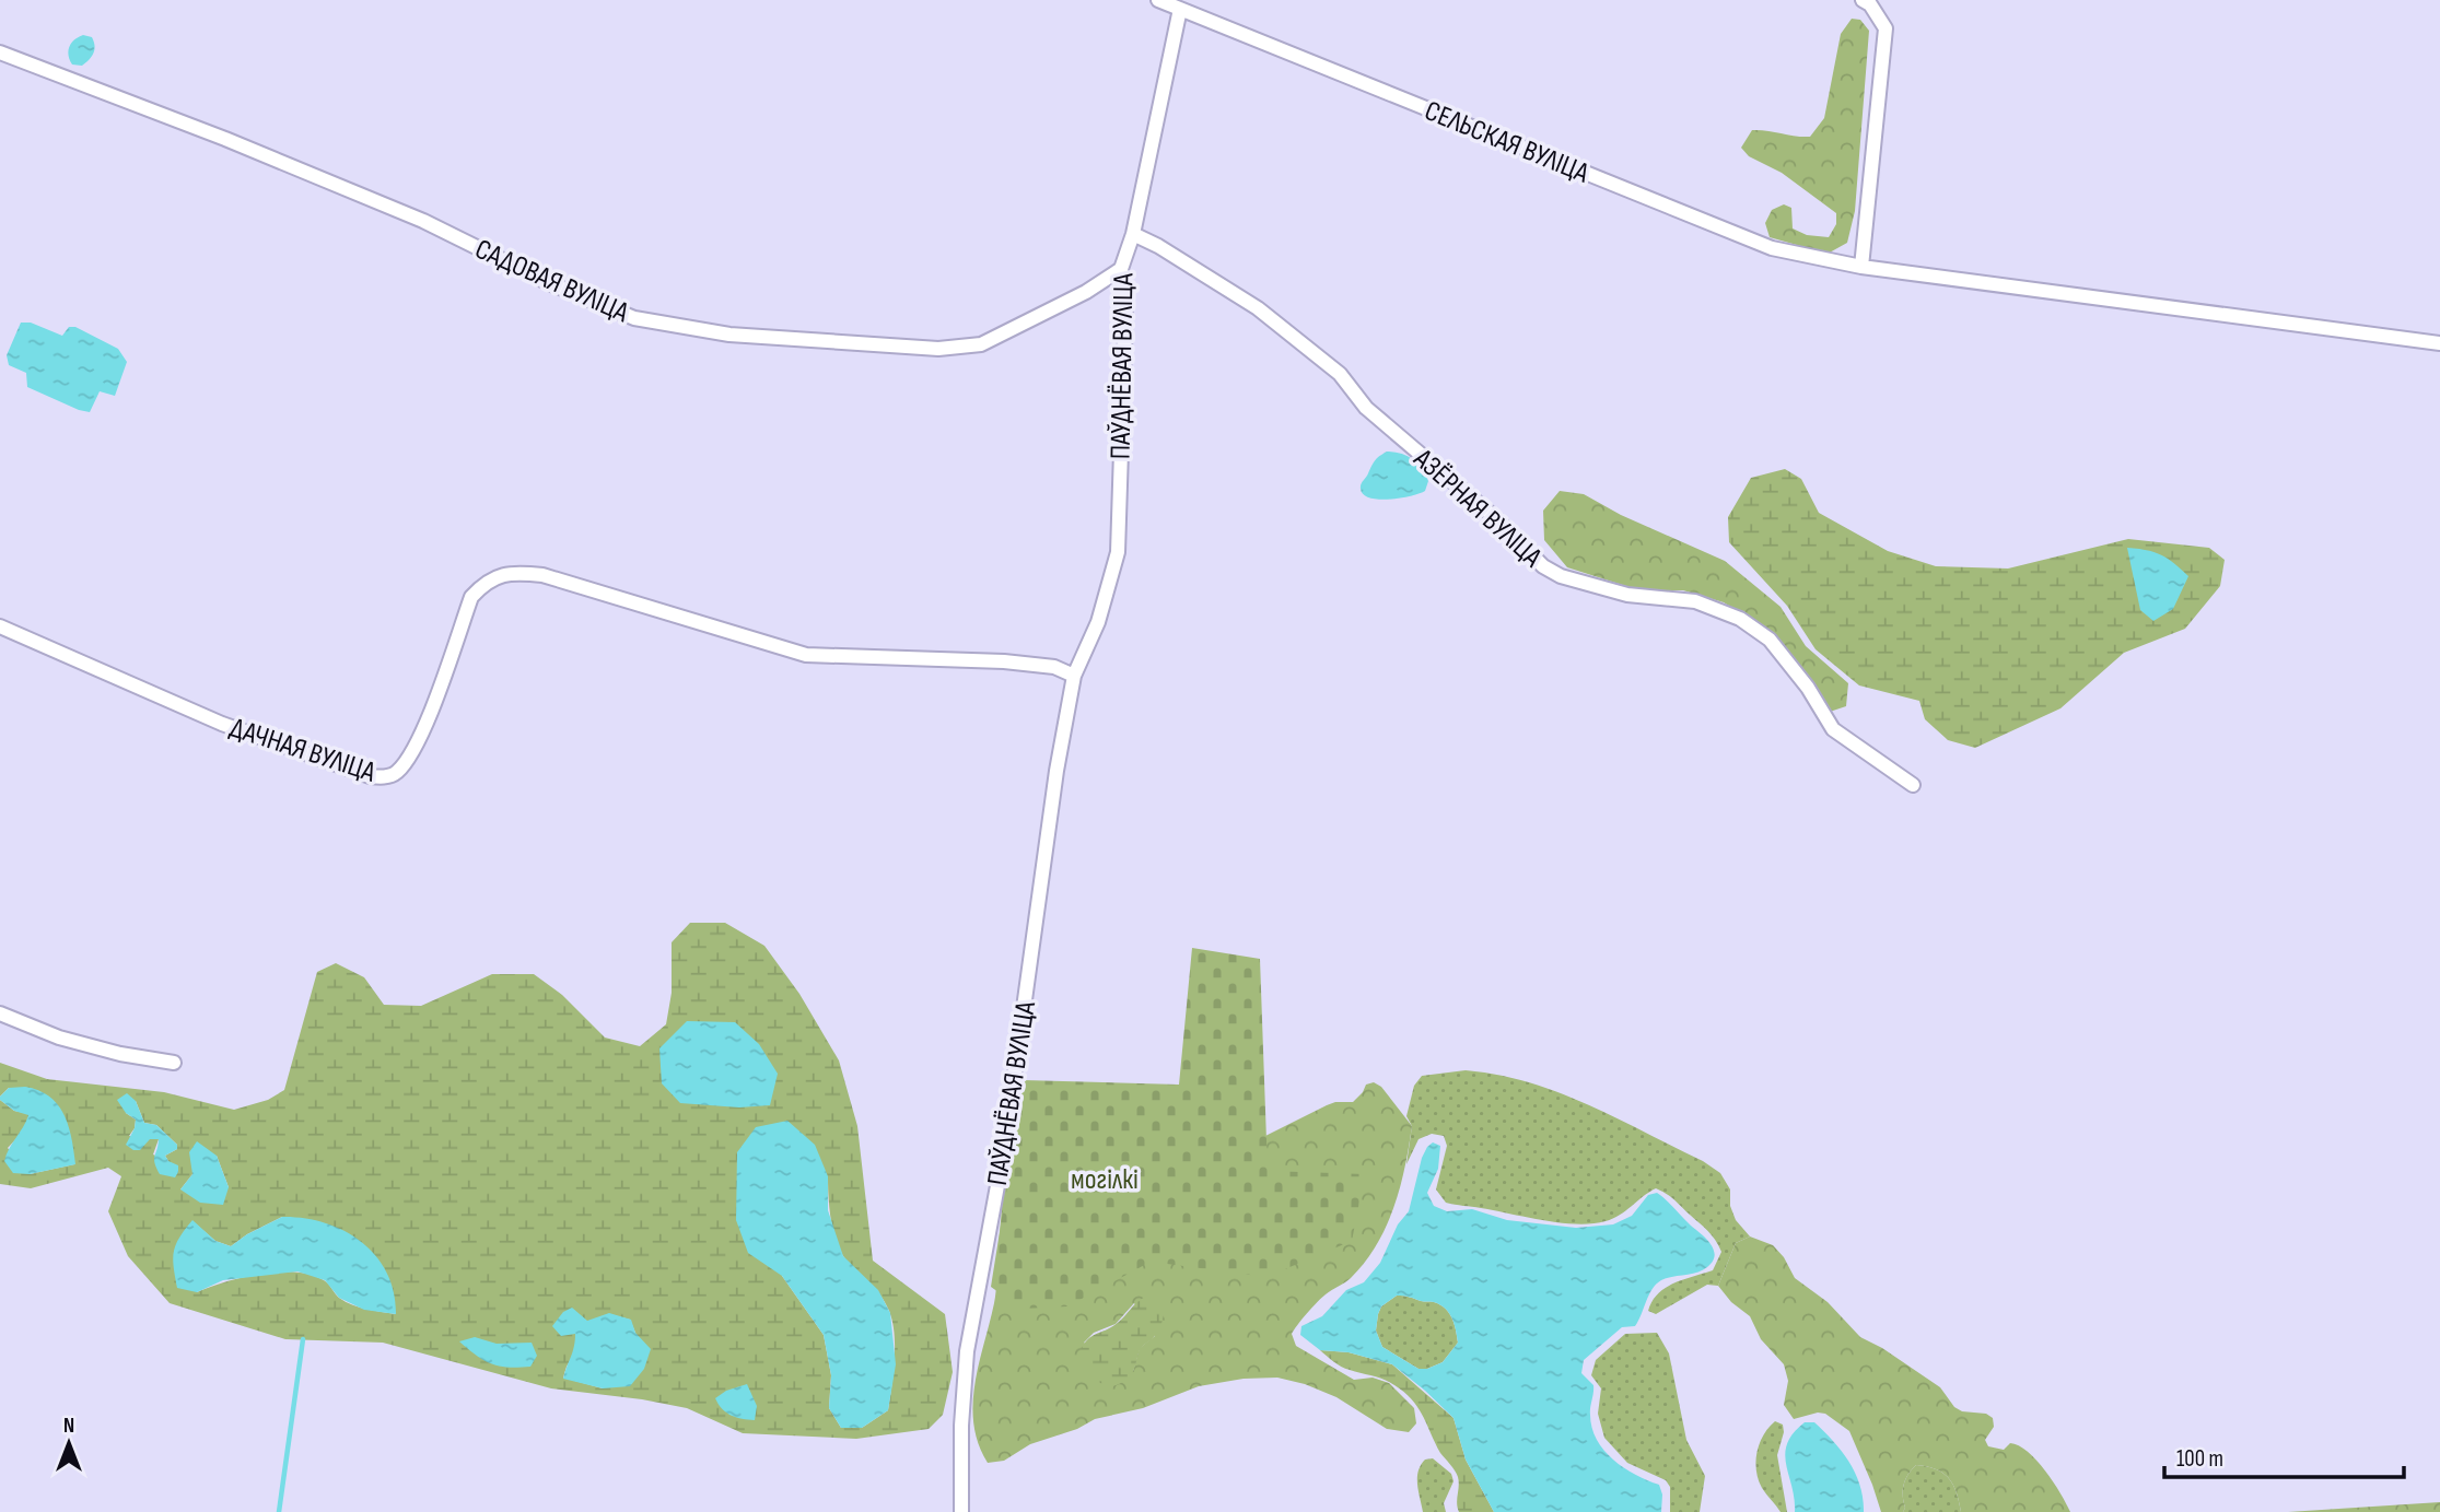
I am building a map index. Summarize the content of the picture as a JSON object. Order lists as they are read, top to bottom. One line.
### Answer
{"streets":{"street":["СЕЛЬСКАЯ ВУЛІЦА","САДОВАЯ ВУЛІЦА","ПАЎДНЁВАЯ ВУЛІЦА","АЗЁРНАЯ ВУЛІЦА","ДАЧНАЯ ВУЛІЦА"]},"crossings":[["СЕЛЬСКАЯ ВУЛІЦА","ПАЎДНЁВАЯ ВУЛІЦА"],["САДОВАЯ ВУЛІЦА","ПАЎДНЁВАЯ ВУЛІЦА"],["ПАЎДНЁВАЯ ВУЛІЦА","АЗЁРНАЯ ВУЛІЦА"],["ПАЎДНЁВАЯ ВУЛІЦА","ДАЧНАЯ ВУЛІЦА"]],"parks":["могілкі"],"scale_bar":"100 m","north":"top"}
